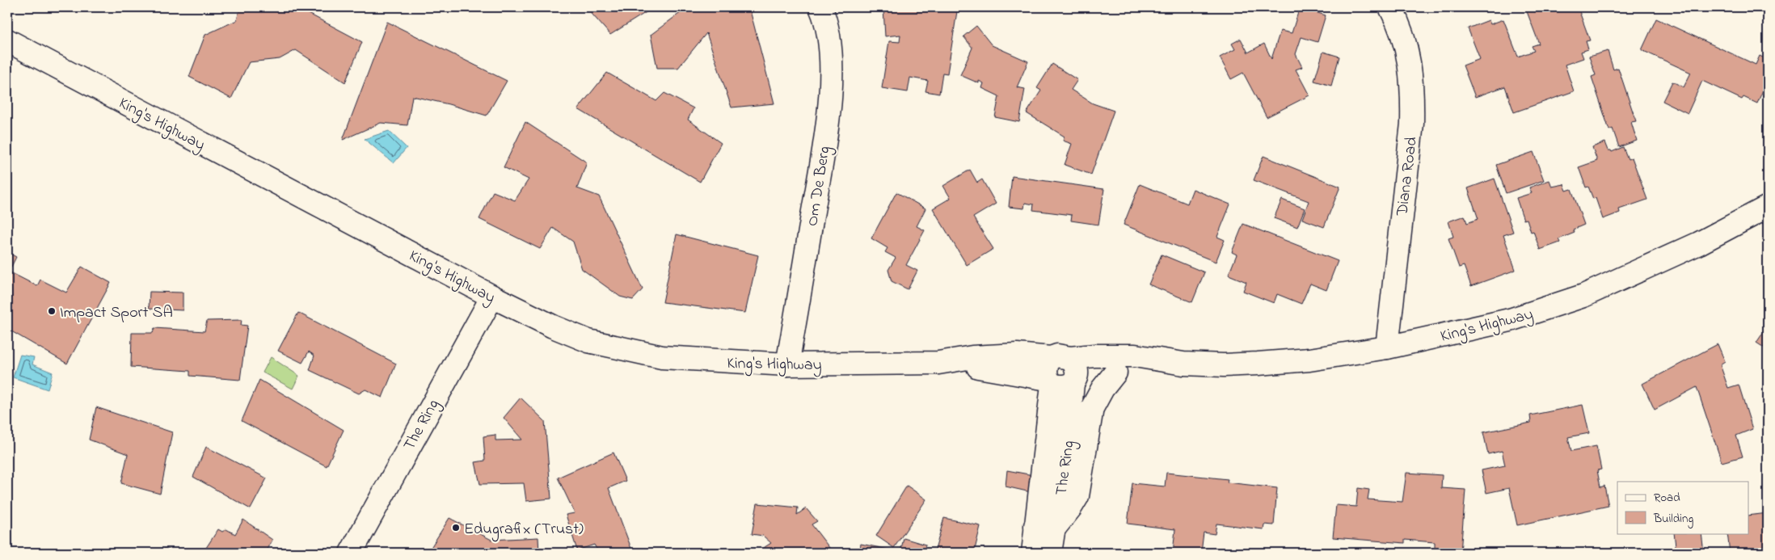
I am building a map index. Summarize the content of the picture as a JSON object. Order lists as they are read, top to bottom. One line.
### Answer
{"streets":{"street":["King's Highway","Diana Road","Om De Berg","The Ring"]},"crossings":[["King's Highway","Diana Road"],["King's Highway","Om De Berg"],["King's Highway","The Ring"]],"places":["Impact Sport SA","Edugrafix (Trust)"],"legend":["Road","Building"]}
